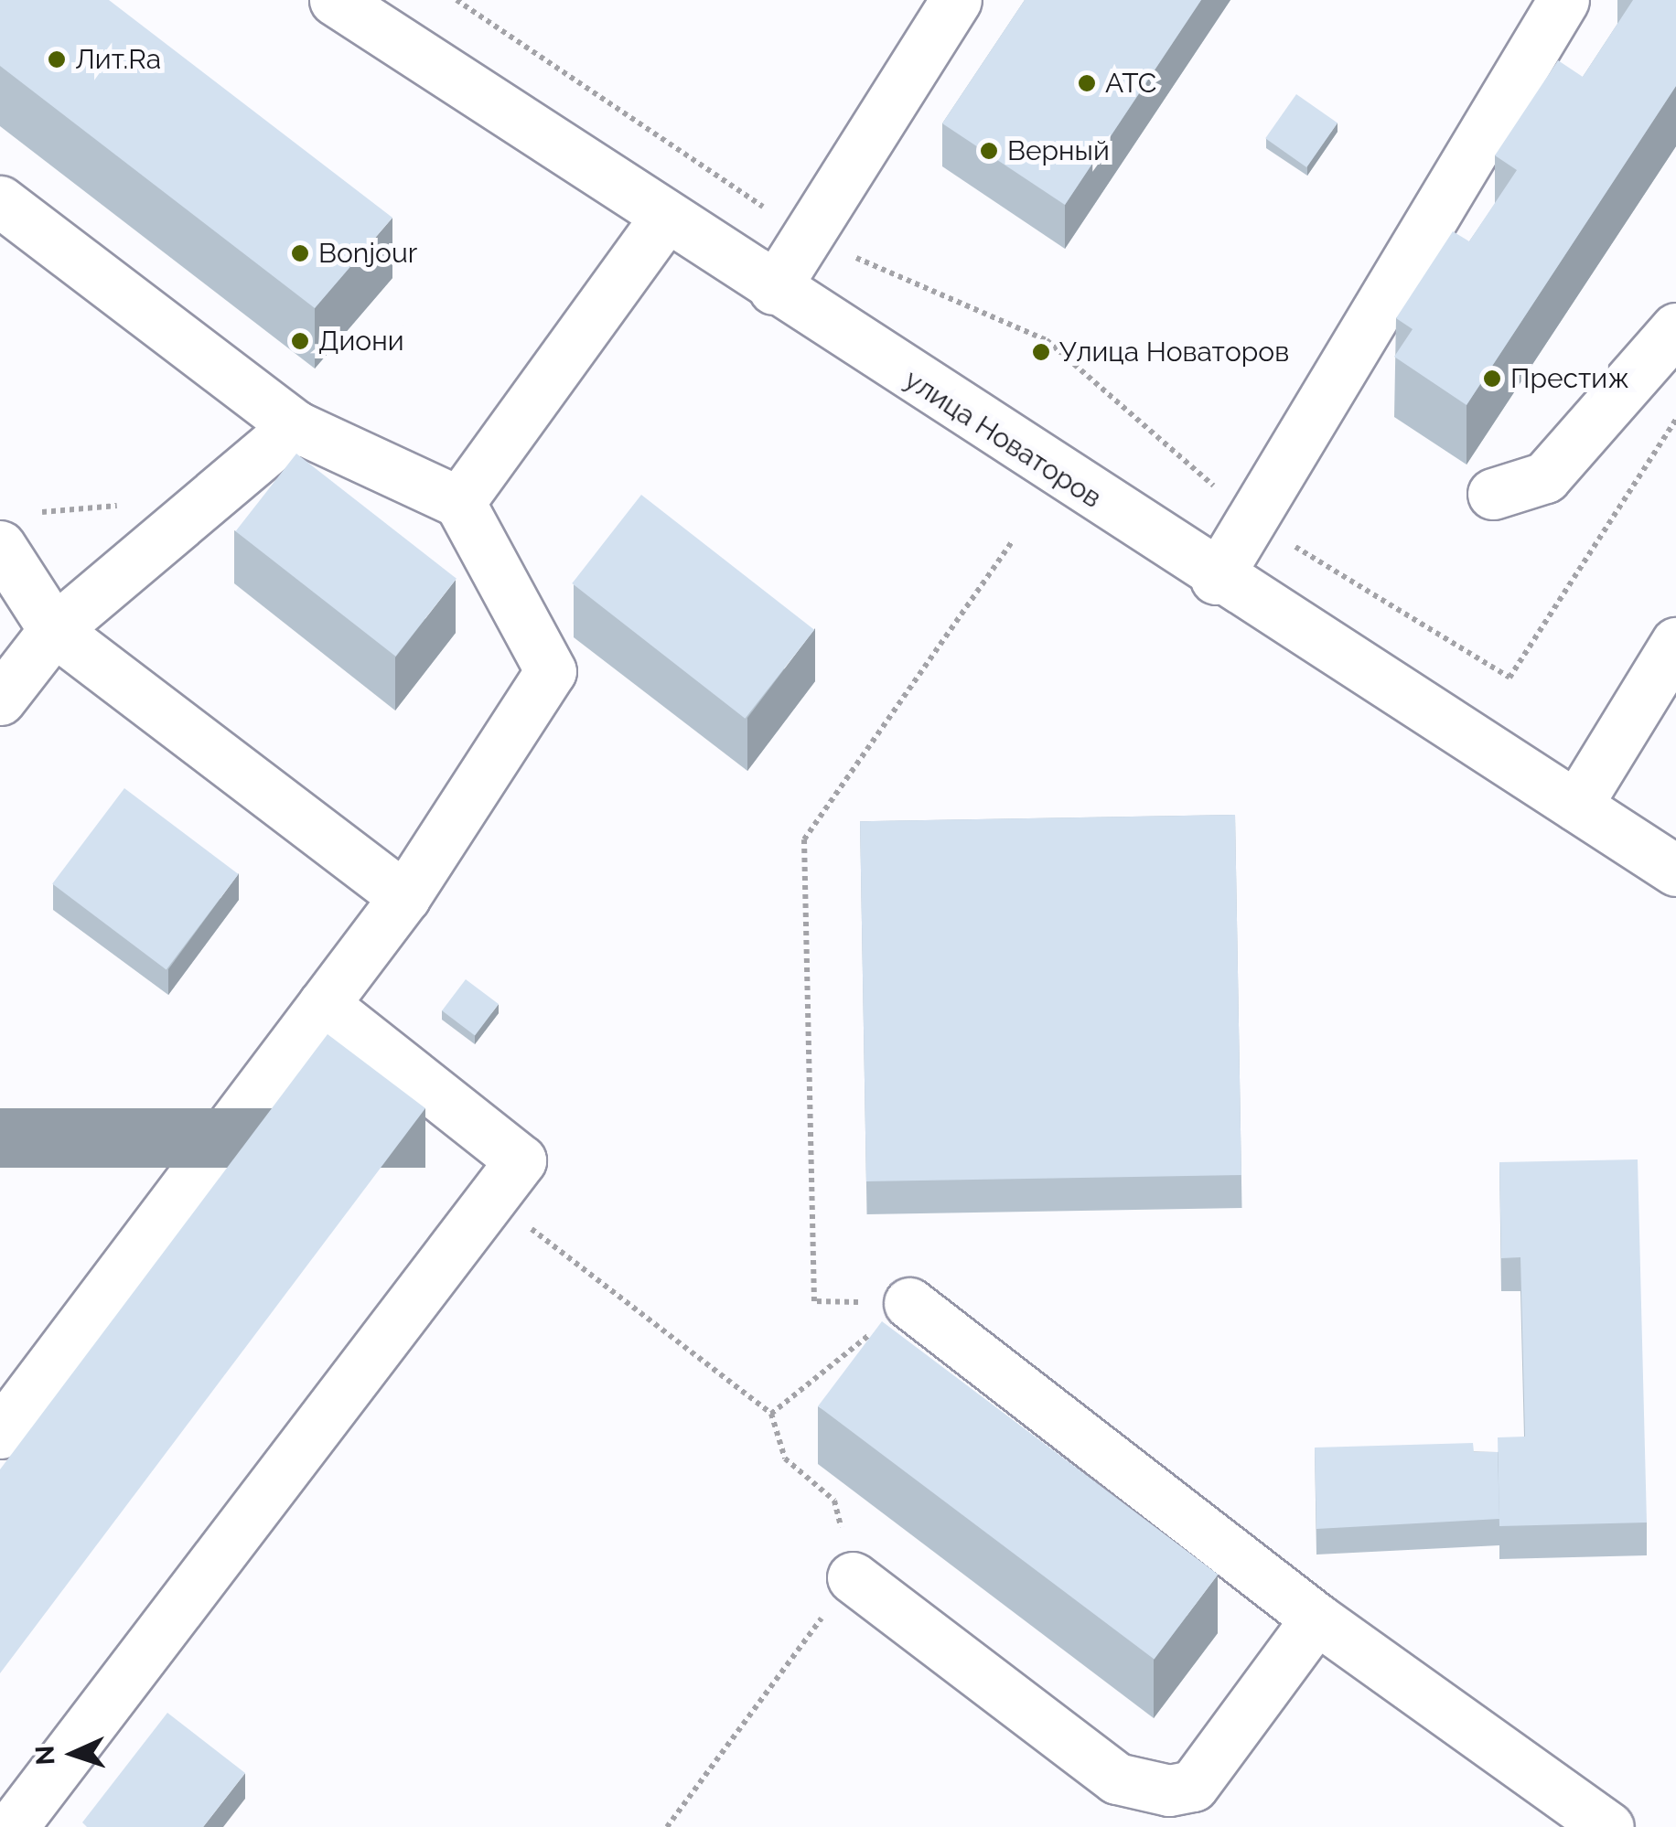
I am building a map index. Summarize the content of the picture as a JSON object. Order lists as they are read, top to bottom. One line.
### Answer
{"streets":{"street":["улица Новаторов"]},"places":["Лит.Ra","АТС","Верный","Bonjour","Диони","Улица Новаторов","Престиж"],"north":"left"}
